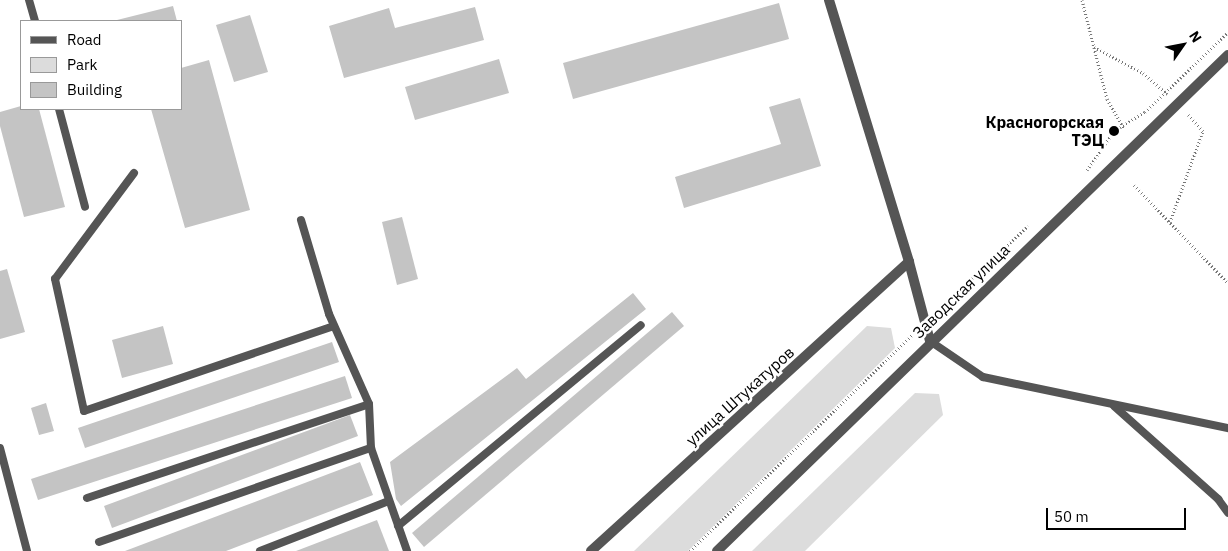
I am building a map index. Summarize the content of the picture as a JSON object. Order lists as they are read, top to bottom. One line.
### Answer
{"streets":{"street":["Заводская улица","улица Штукатуров"]},"places":["Красногорская ТЭЦ"],"legend":["Road","Park","Building"],"scale_bar":"50 m","north":"top right"}
